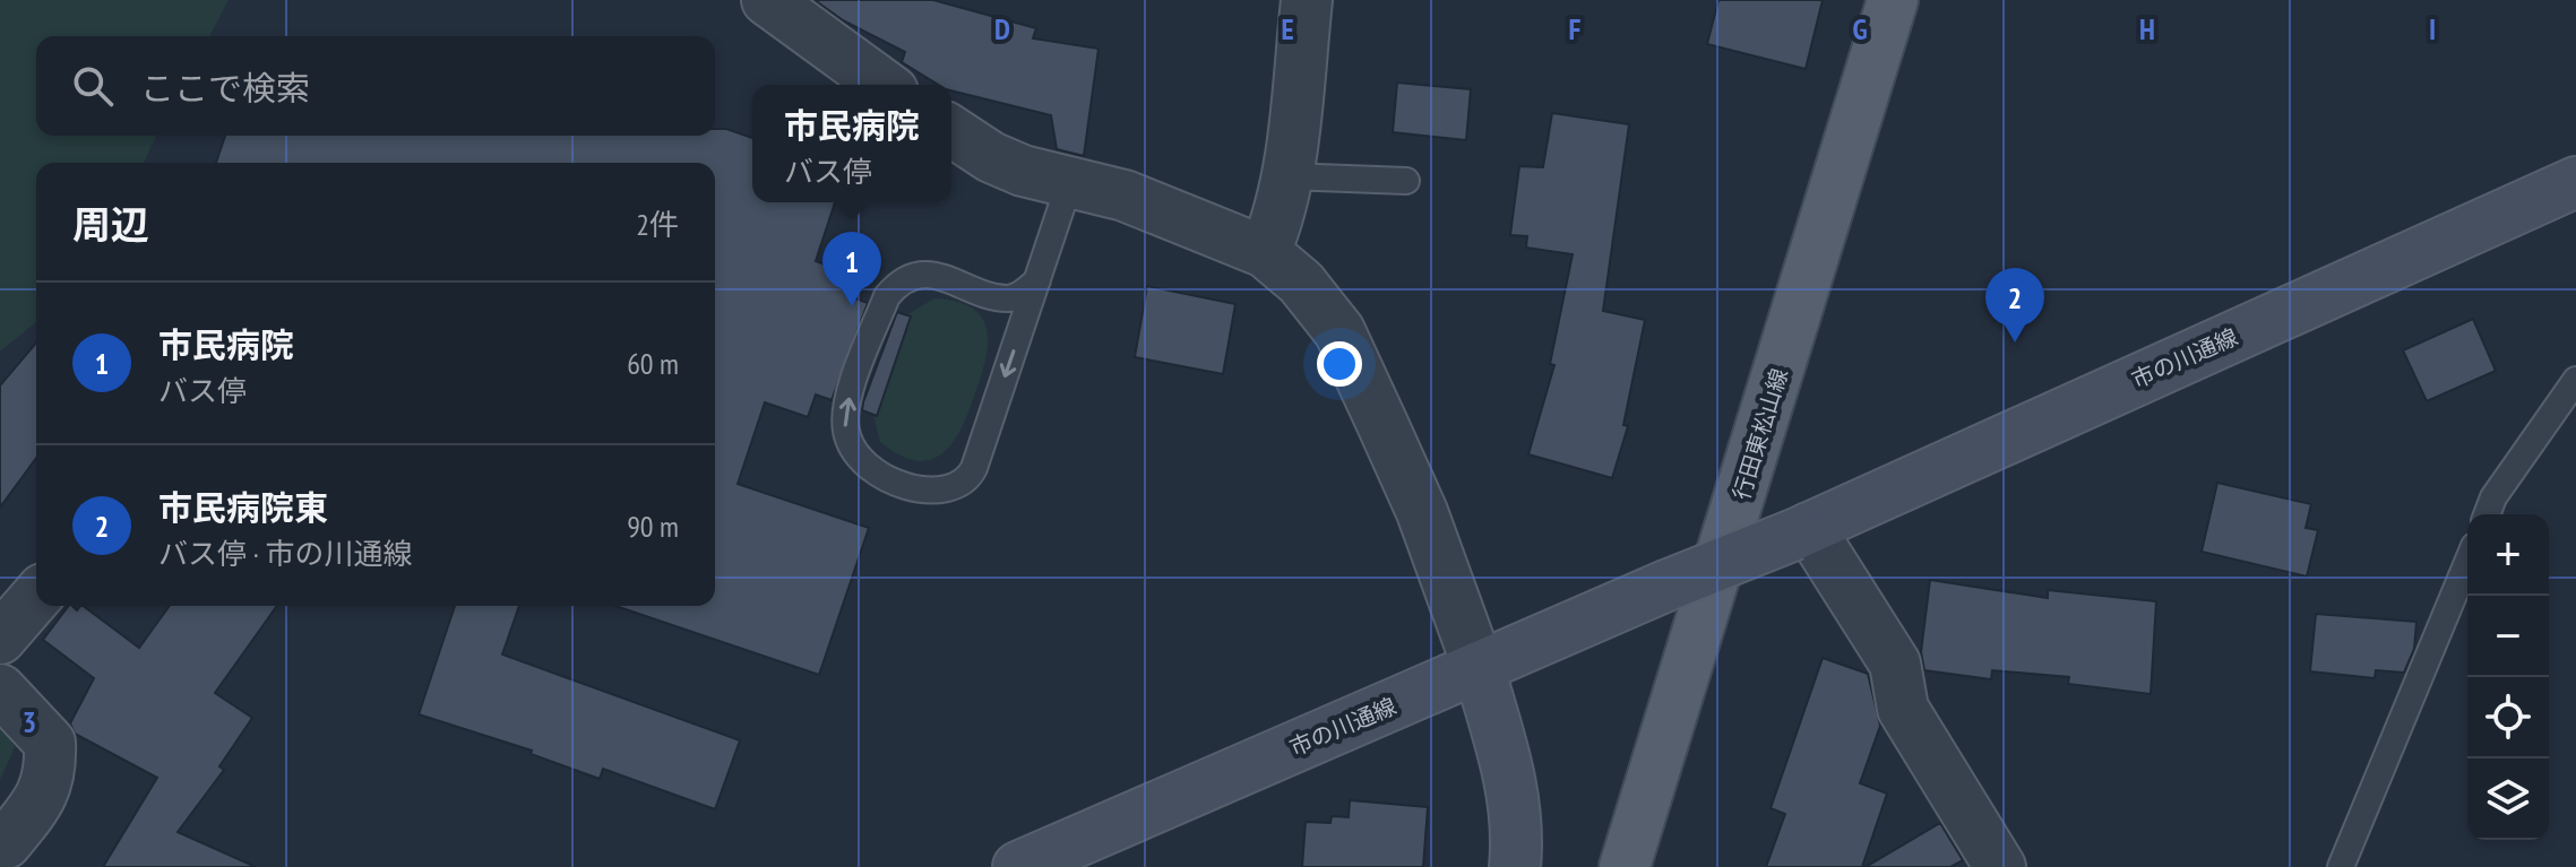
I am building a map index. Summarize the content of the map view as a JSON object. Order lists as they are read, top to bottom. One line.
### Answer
{"streets":{"main road":["行田東松山線"],"street":["市の川通線"]},"page":{"search":"ここで検索","popup":["市民病院","バス停"],"heading":["周辺","2件"],"pins":["1","2"],"list":[{"mark":"1","name":"市民病院","note":"バス停","value":"60 m"},{"mark":"2","name":"市民病院東","note":"バス停 · 市の川通線","value":"90 m"}],"map_buttons":["+","−"]},"grid":{"columns":["D","E","F","G","H","I"],"rows":["3"]}}
